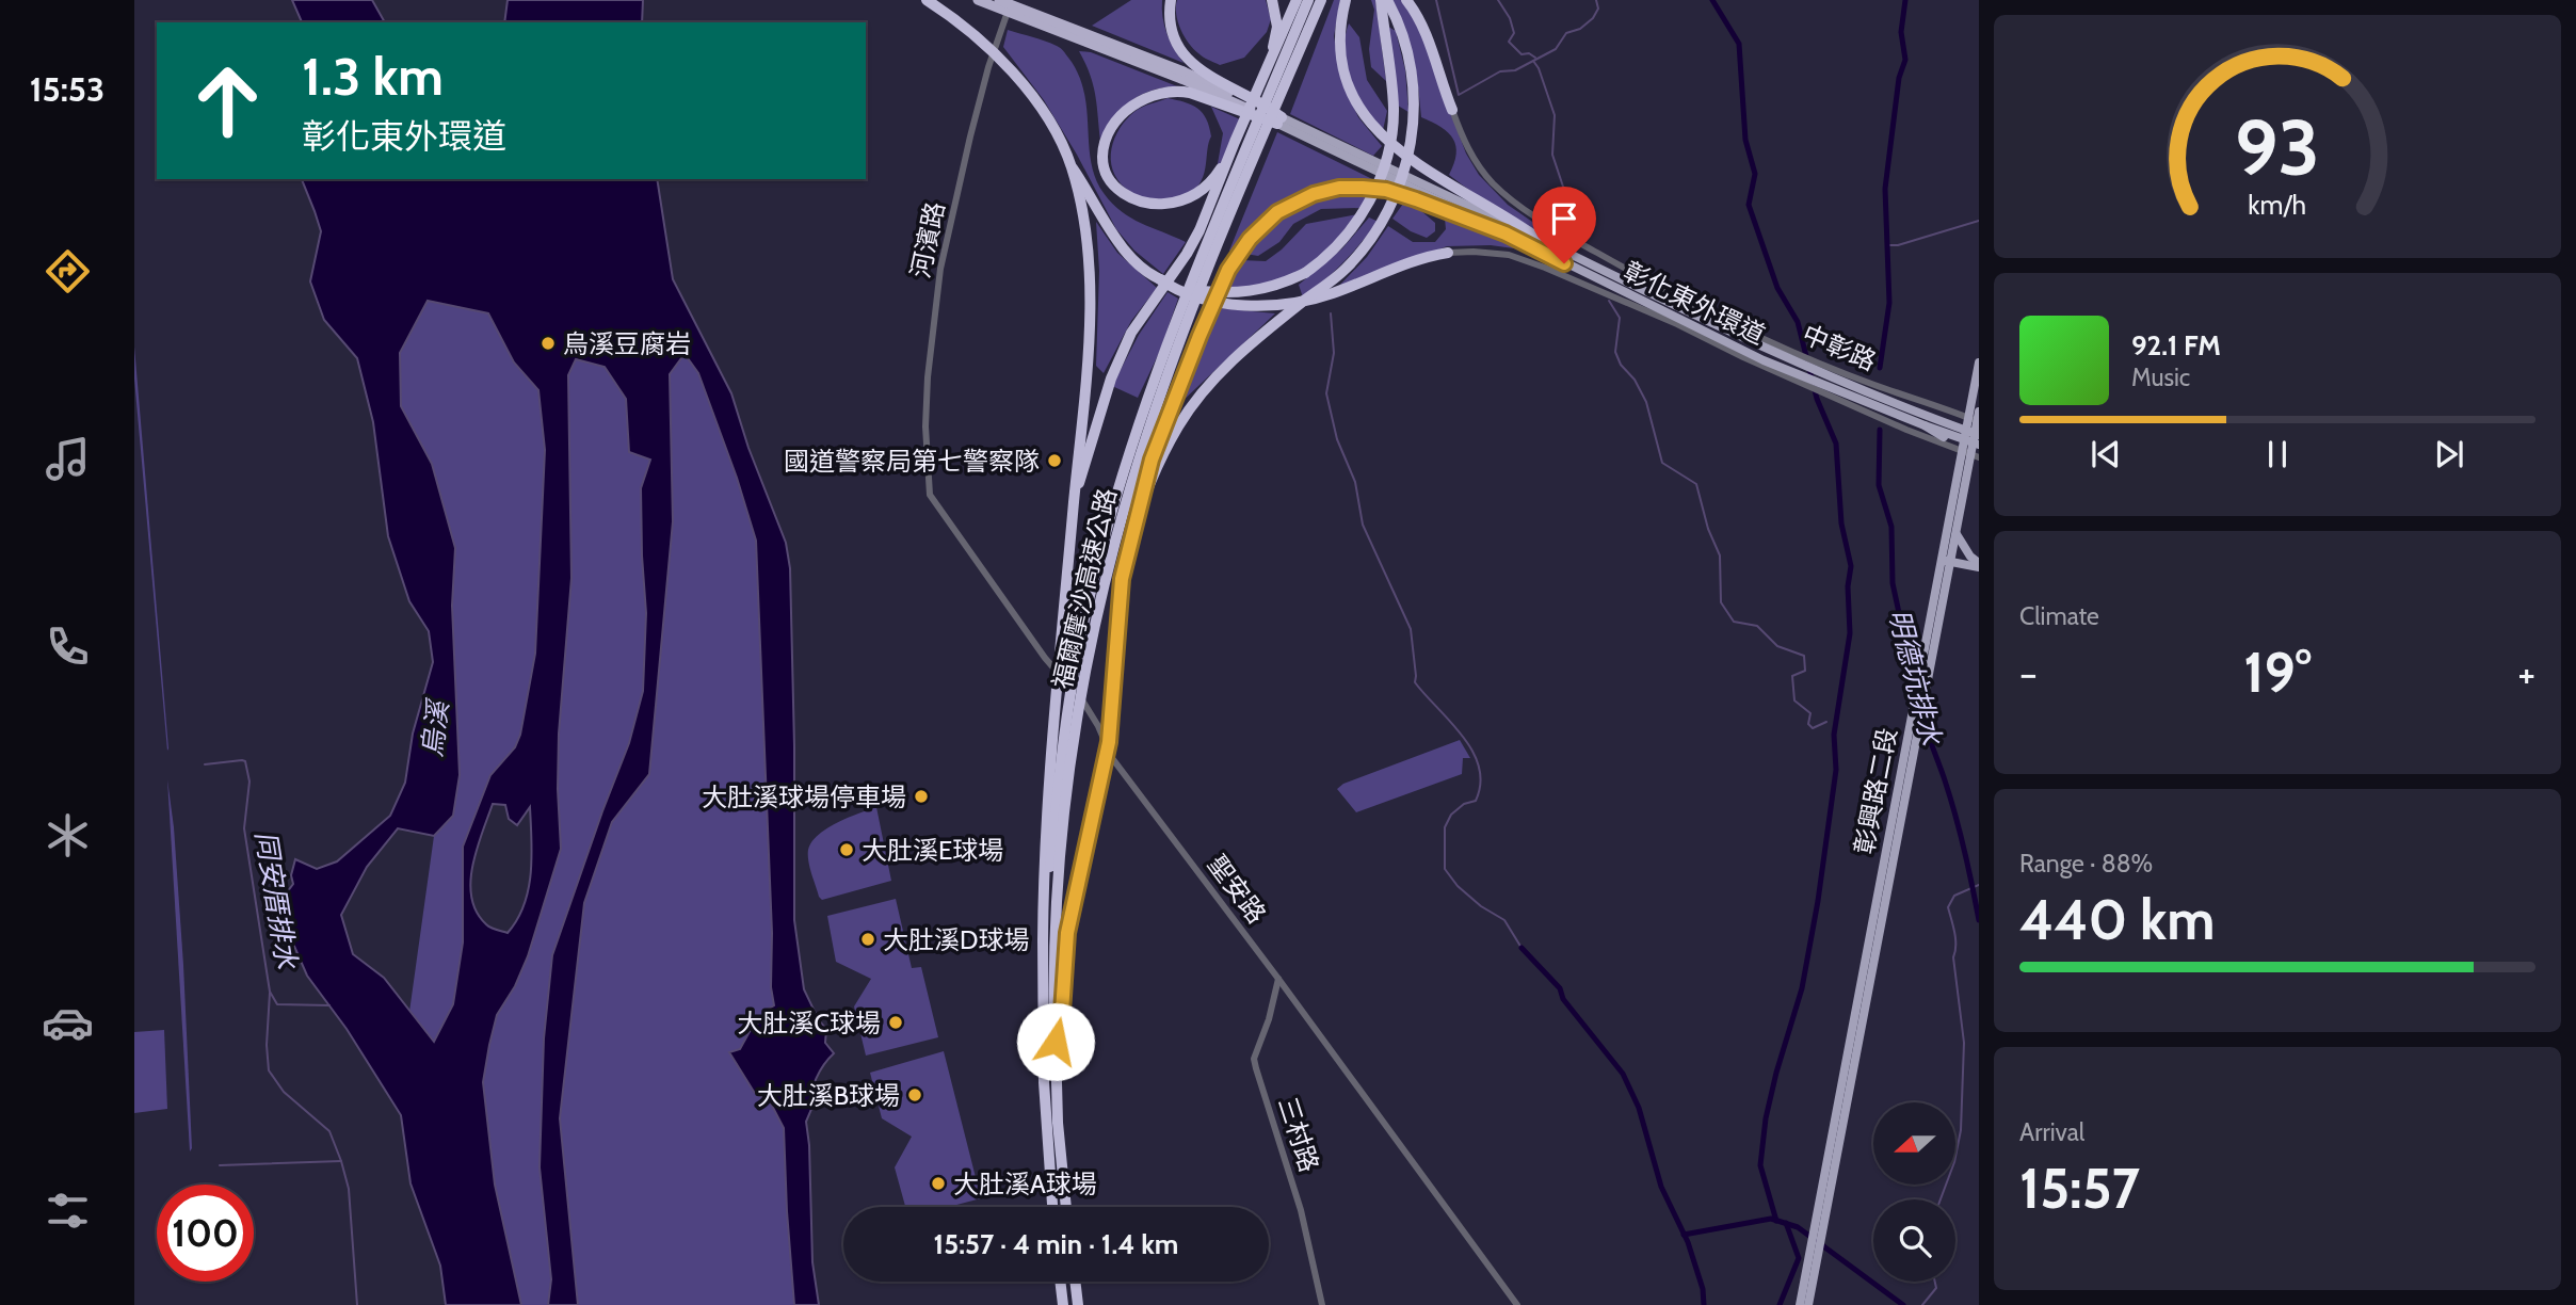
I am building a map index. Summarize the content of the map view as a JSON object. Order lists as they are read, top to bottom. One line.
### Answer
{"streets":{"highway":["福爾摩沙高速公路"],"main road":["彰化東外環道","彰興路二段"],"street":["河濱路","中彰路","聖安路","三村路"]},"crossings":[["河濱路","聖安路"],["彰化東外環道","中彰路"],["彰化東外環道","彰興路二段"],["中彰路","彰興路二段"],["聖安路","三村路"]],"water":["明德坑排水","烏溪","同安厝排水"],"places":["烏溪豆腐岩","國道警察局第七警察隊","大肚溪球場停車場","大肚溪E球場","大肚溪D球場","大肚溪C球場","大肚溪B球場","大肚溪A球場"],"north":"left","page":{"tabs":"15:53","turn":["1.3 km","彰化東外環道"],"song":["92.1 FM","Music"],"tile":["Climate",["Range · 88%","440 km"],["Arrival","15:57"]],"heat":["−","19°","+"],"limit":"100","trip":"15:57 · 4 min · 1.4 km","gauge":["93","km/h"]}}
